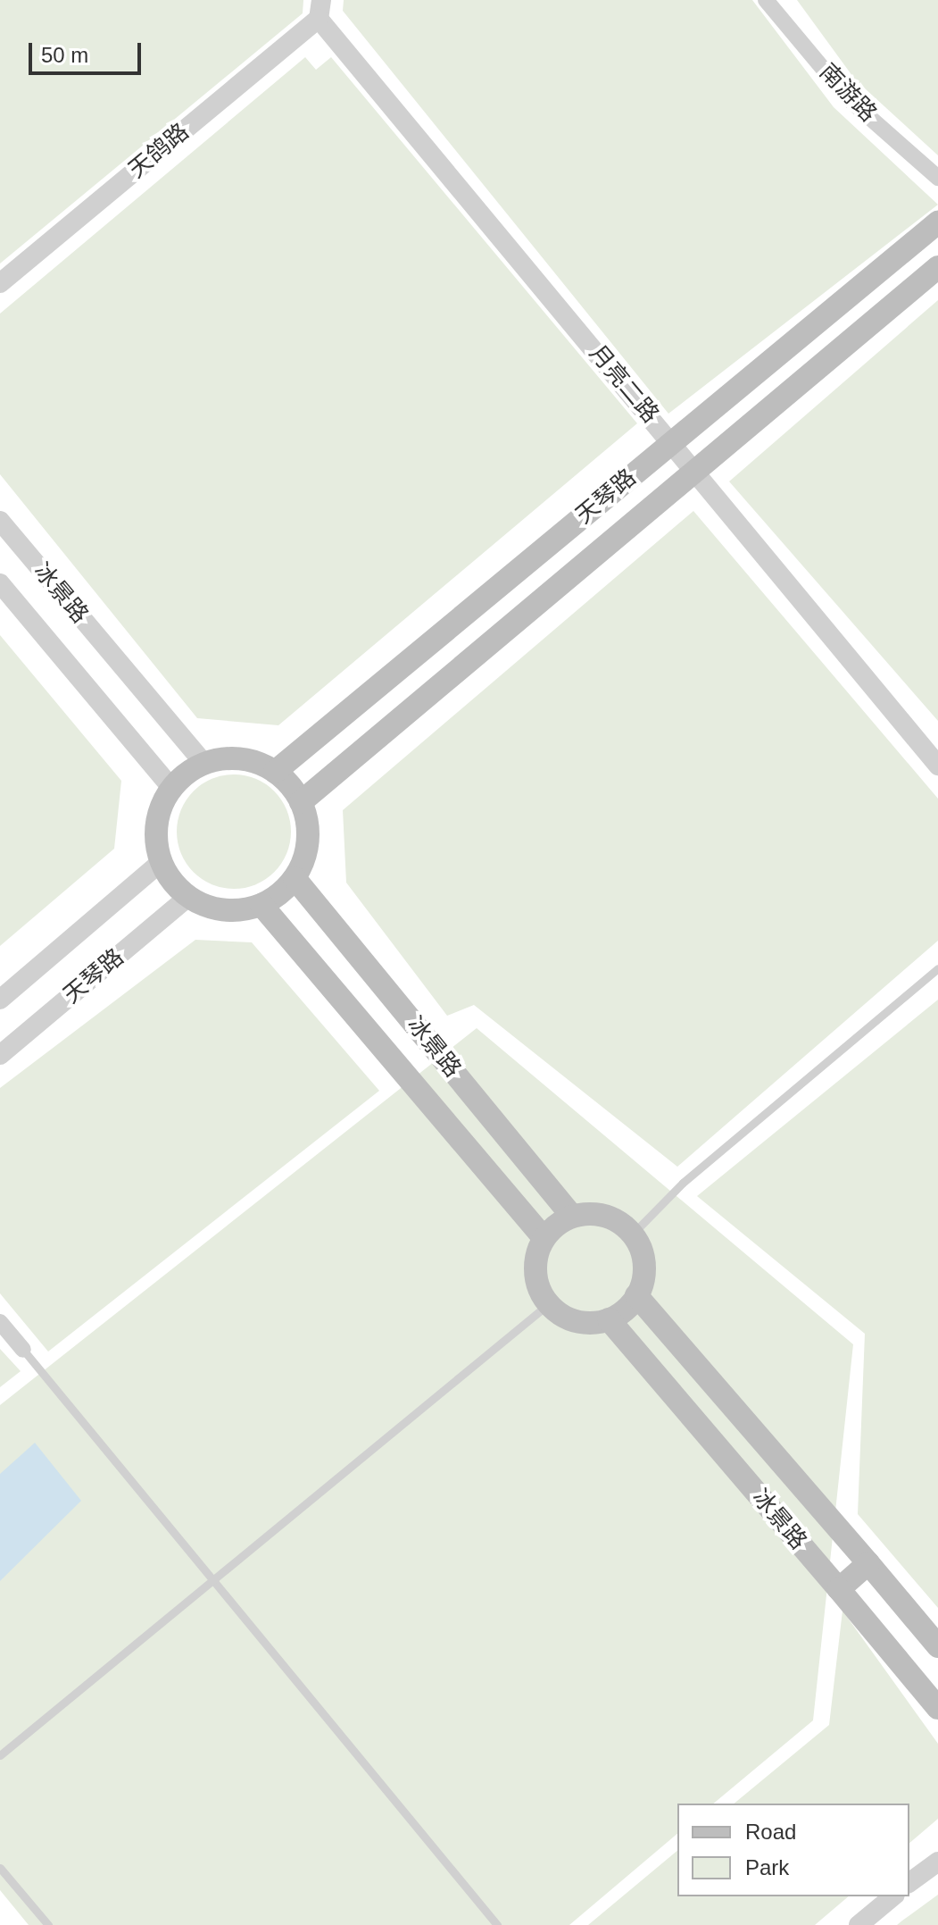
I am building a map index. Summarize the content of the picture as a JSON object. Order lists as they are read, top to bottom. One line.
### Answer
{"streets":{"main road":["天琴路","冰景路"],"street":["南游路","天鸽路","月亮二路"]},"crossings":[["天鸽路","月亮二路"],["月亮二路","天琴路"],["天琴路","冰景路"]],"legend":["Road","Park"],"scale_bar":"50 m"}
